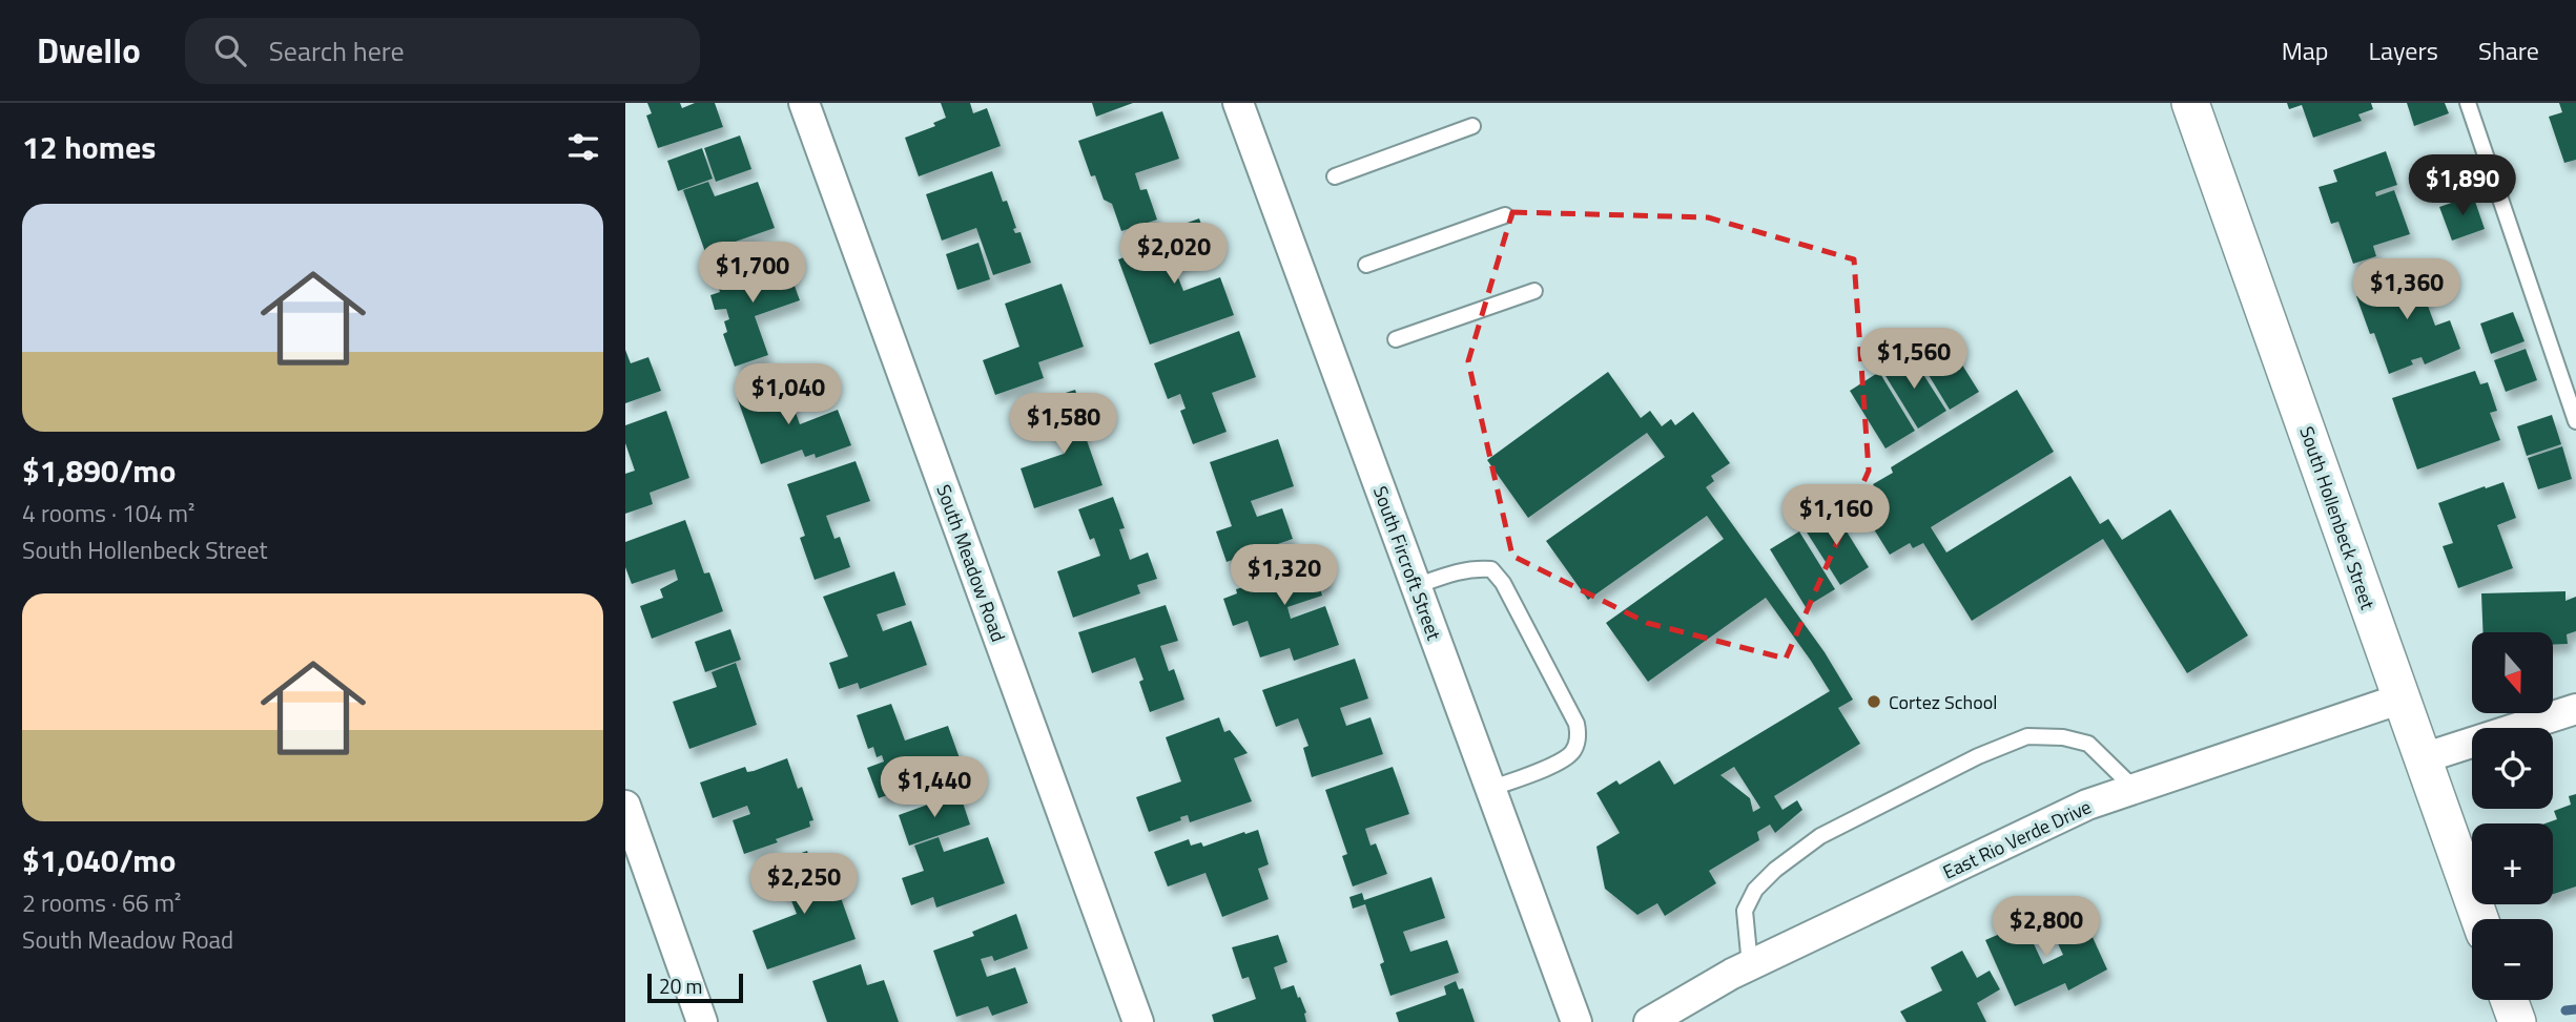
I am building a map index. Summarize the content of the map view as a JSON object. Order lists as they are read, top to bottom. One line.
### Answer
{"streets":{"street":["South Hollenbeck Street","South Meadow Road","South Fircroft Street","East Rio Verde Drive"]},"crossings":[["South Hollenbeck Street","East Rio Verde Drive"]],"places":["Cortez School"],"scale_bar":"20 m","north":"bottom","page":{"header":"Dwello","search":"Search here","nav":["Map","Layers","Share"],"heading":"12 homes","price":["$1,890","$2,020","$1,700","$1,360","$1,560","$1,040","$1,580","$1,160","$1,320","$1,440","$2,250","$2,800"],"list":[{"name":"$1,890/mo","note":"4 rooms · 104 m² · South Hollenbeck Street"},{"name":"$1,040/mo","note":"2 rooms · 66 m² · South Meadow Road"}],"map_buttons":["+","−"],"scale":"20 m"}}
